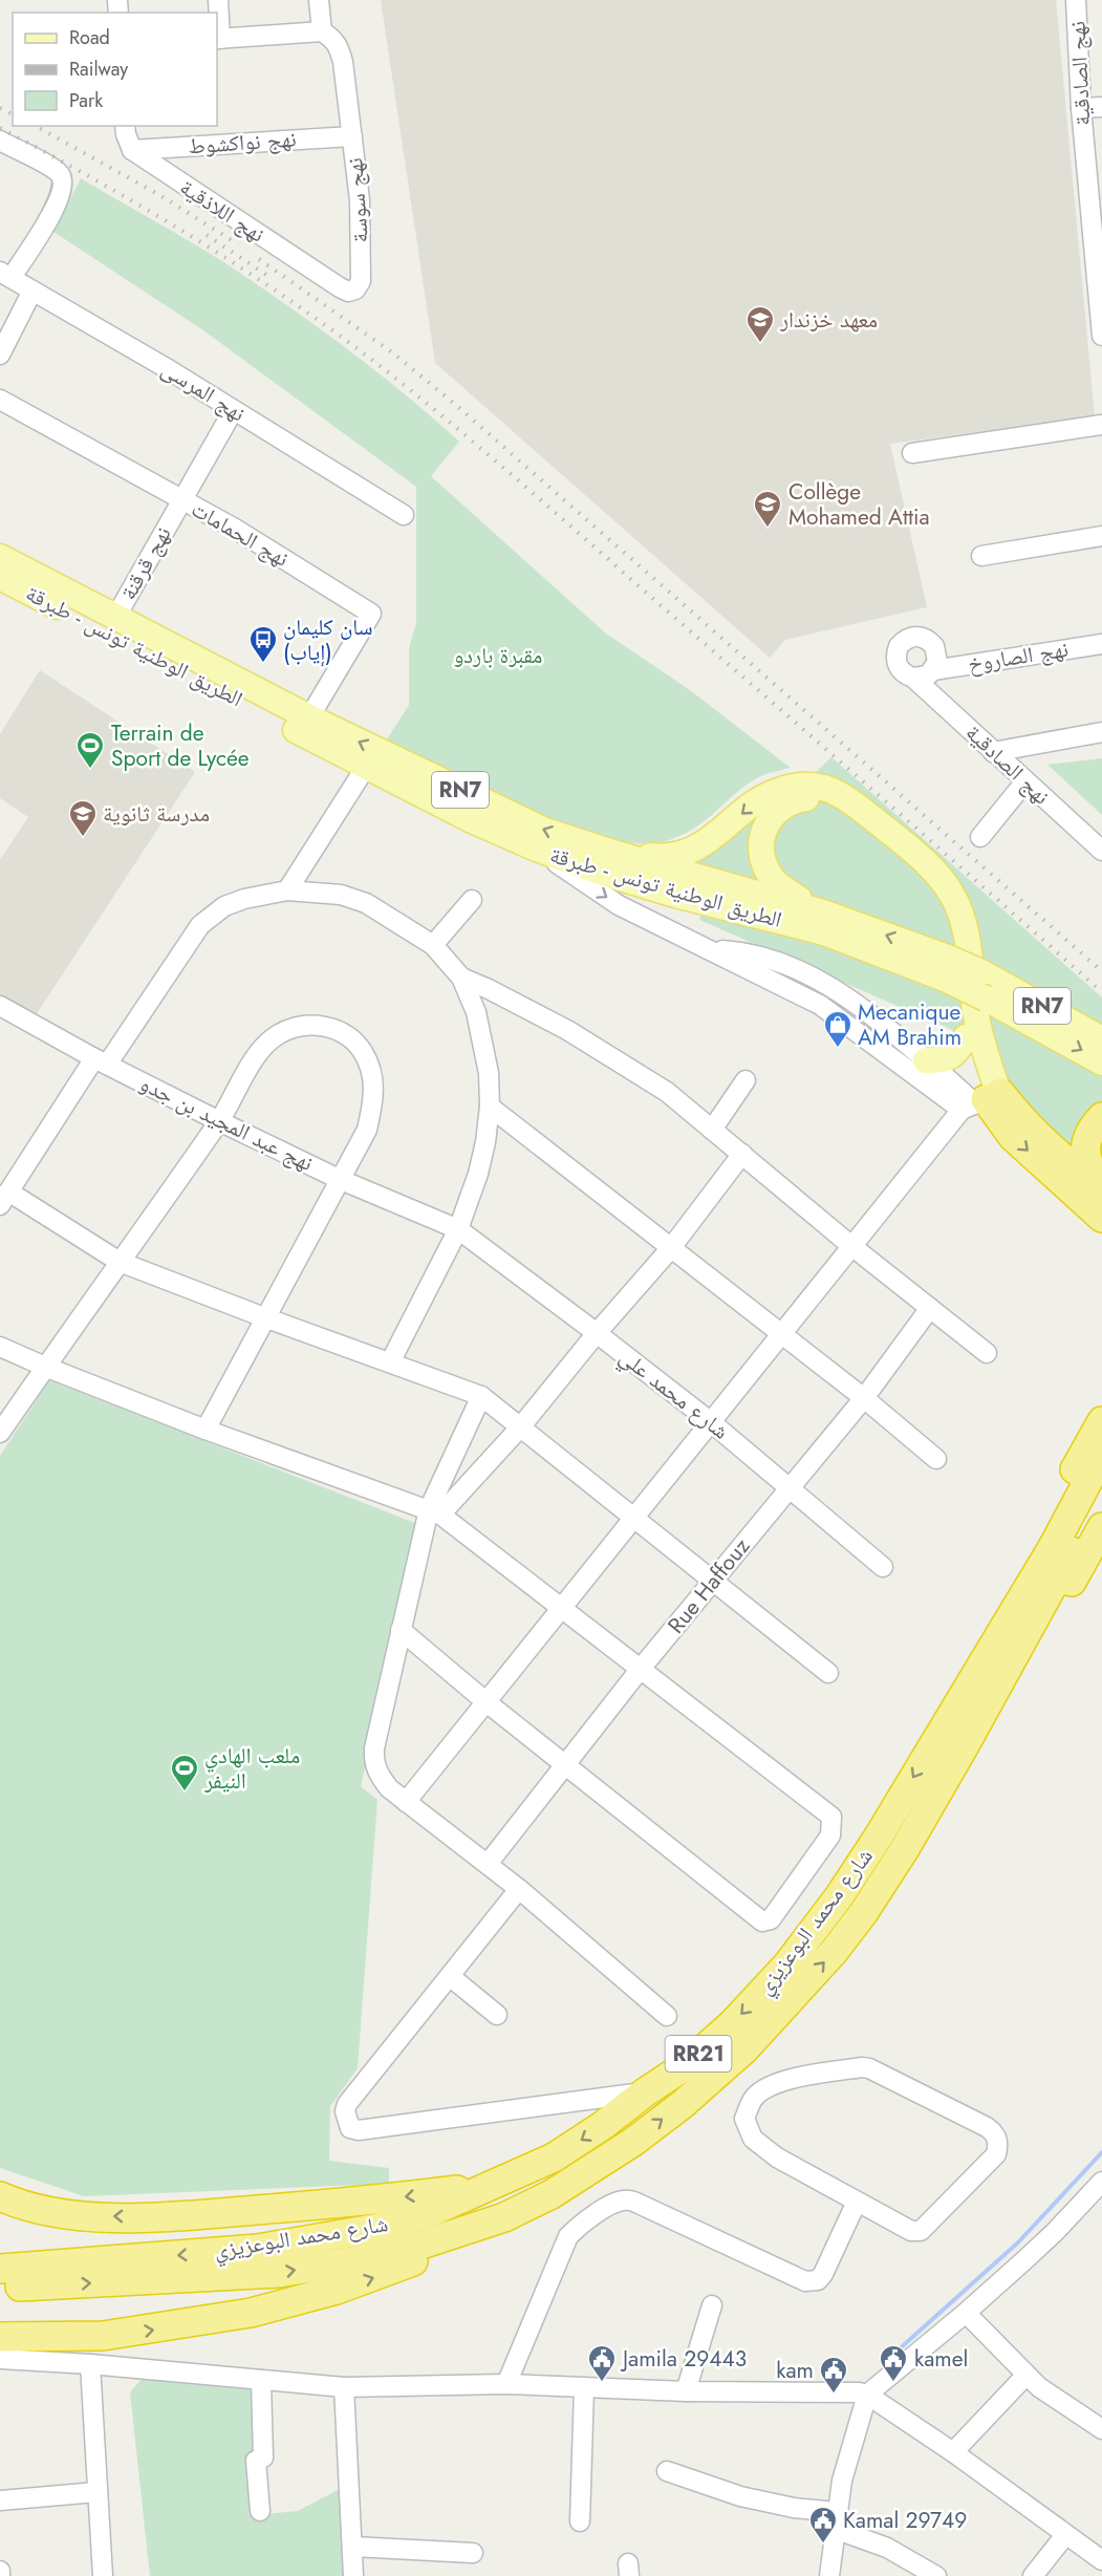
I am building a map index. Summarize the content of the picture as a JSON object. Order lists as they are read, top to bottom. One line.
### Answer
{"streets":{"highway":["شارع محمد البوعزيزي","RR21"],"main road":["الطريق الوطنية تونس - طبرقة","RN7"],"street":["نهج الصادقية","نهج نواكشوط","نهج سوسة","نهج اللاذقية","نهج المرسى","نهج الحمامات","نهج قرقنة","نهج الصاروخ","نهج عبد المجيد بن جدو","شارع محمد علي","Rue Haffouz"]},"crossings":[["نهج الصادقية","نهج الصاروخ"],["نهج نواكشوط","نهج سوسة"],["نهج نواكشوط","نهج اللاذقية"],["نهج سوسة","نهج اللاذقية"],["نهج المرسى","نهج قرقنة"],["نهج الحمامات","نهج قرقنة"],["نهج الحمامات","الطريق الوطنية تونس - طبرقة"],["نهج قرقنة","الطريق الوطنية تونس - طبرقة"],["نهج عبد المجيد بن جدو","شارع محمد علي"],["شارع محمد علي","Rue Haffouz"]],"parks":["مقبرة باردو"],"places":{"school or university":["معهد خزندار","Collège Mohamed Attia","مدرسة ثانوية"],"bus stop":["سان كليمان (إياب)"],"sports":["Terrain de Sport de Lycée","ملعب الهادي النيفر"],"shop":["Mecanique AM Brahim"],"public building":["Jamila 29443","kamel","kam","Kamal 29749"]},"legend":["Road","Railway","Park"]}
